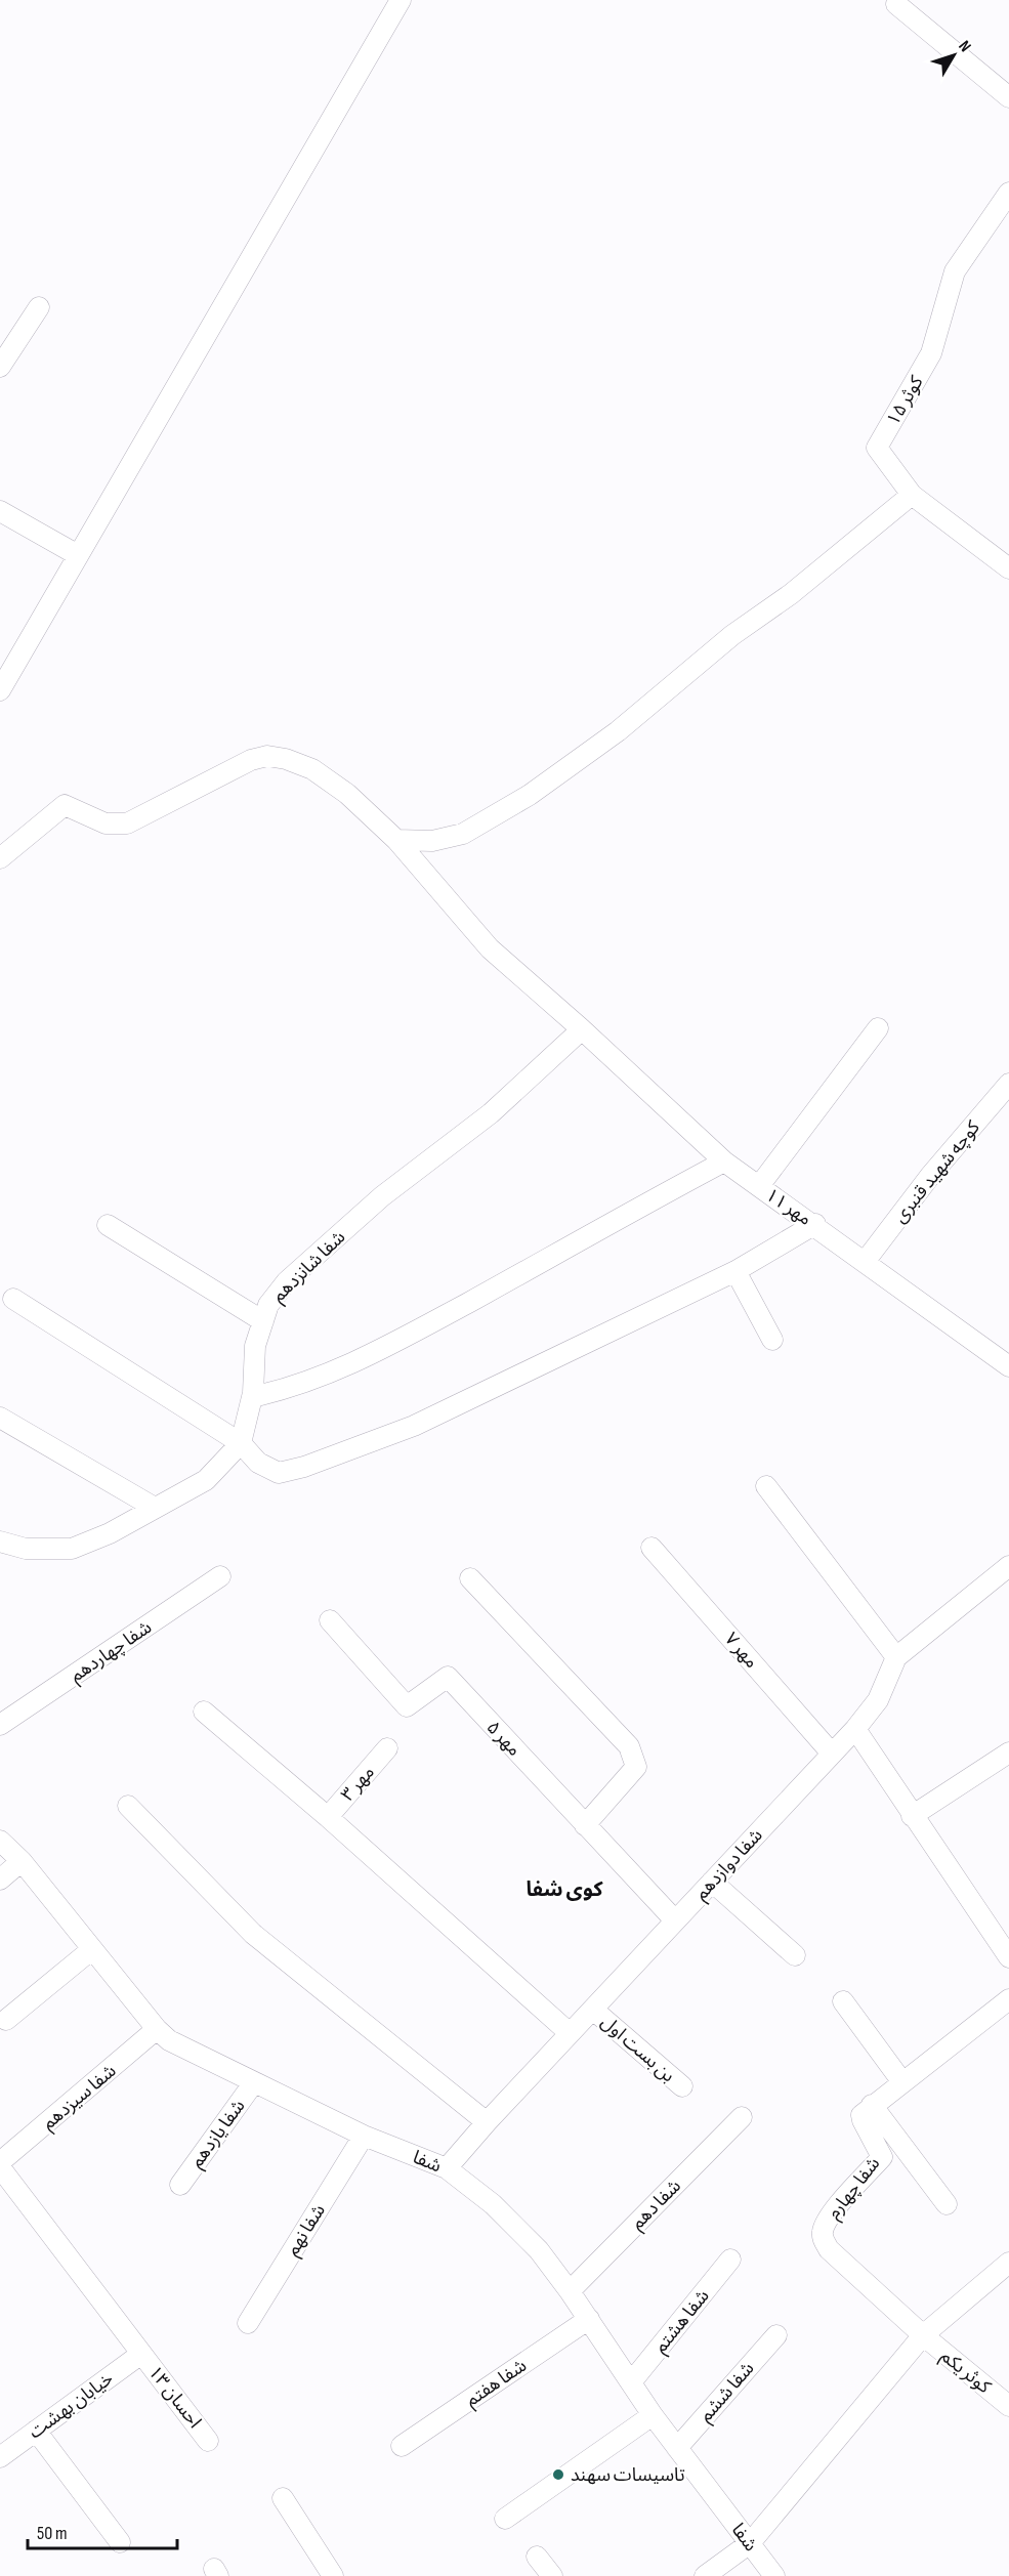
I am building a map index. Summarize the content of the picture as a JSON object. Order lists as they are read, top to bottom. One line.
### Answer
{"streets":{"street":["کوثر ۱۵","کوچه شهید قنبری","مهر ۱۱","شفا شانزدهم","مهر ۷","شفا چهاردهم","مهر ۵","مهر ۳","شفا دوازدهم","بن بست اول","شفا سیزدهم","شفا یازدهم","شفا","شفا چهارم","شفا دهم","شفا نهم","شفا هشتم","کوثر یکم","شفا هفتم","شفا ششم","احسان ۱۳","خیابان بهشت"]},"crossings":[["کوچه شهید قنبری","مهر ۱۱"],["مهر ۱۱","شفا شانزدهم"],["مهر ۷","شفا دوازدهم"],["مهر ۵","شفا دوازدهم"],["شفا دوازدهم","بن بست اول"],["شفا دوازدهم","شفا"],["شفا سیزدهم","شفا"],["شفا یازدهم","شفا"],["شفا","شفا دهم"],["شفا","شفا نهم"],["شفا","شفا هشتم"],["شفا","شفا هفتم"],["شفا","شفا ششم"],["شفا چهارم","کوثر یکم"],["احسان ۱۳","خیابان بهشت"]],"districts":["کوی شفا"],"places":["تاسیسات سهند"],"scale_bar":"50 m","north":"top right"}
